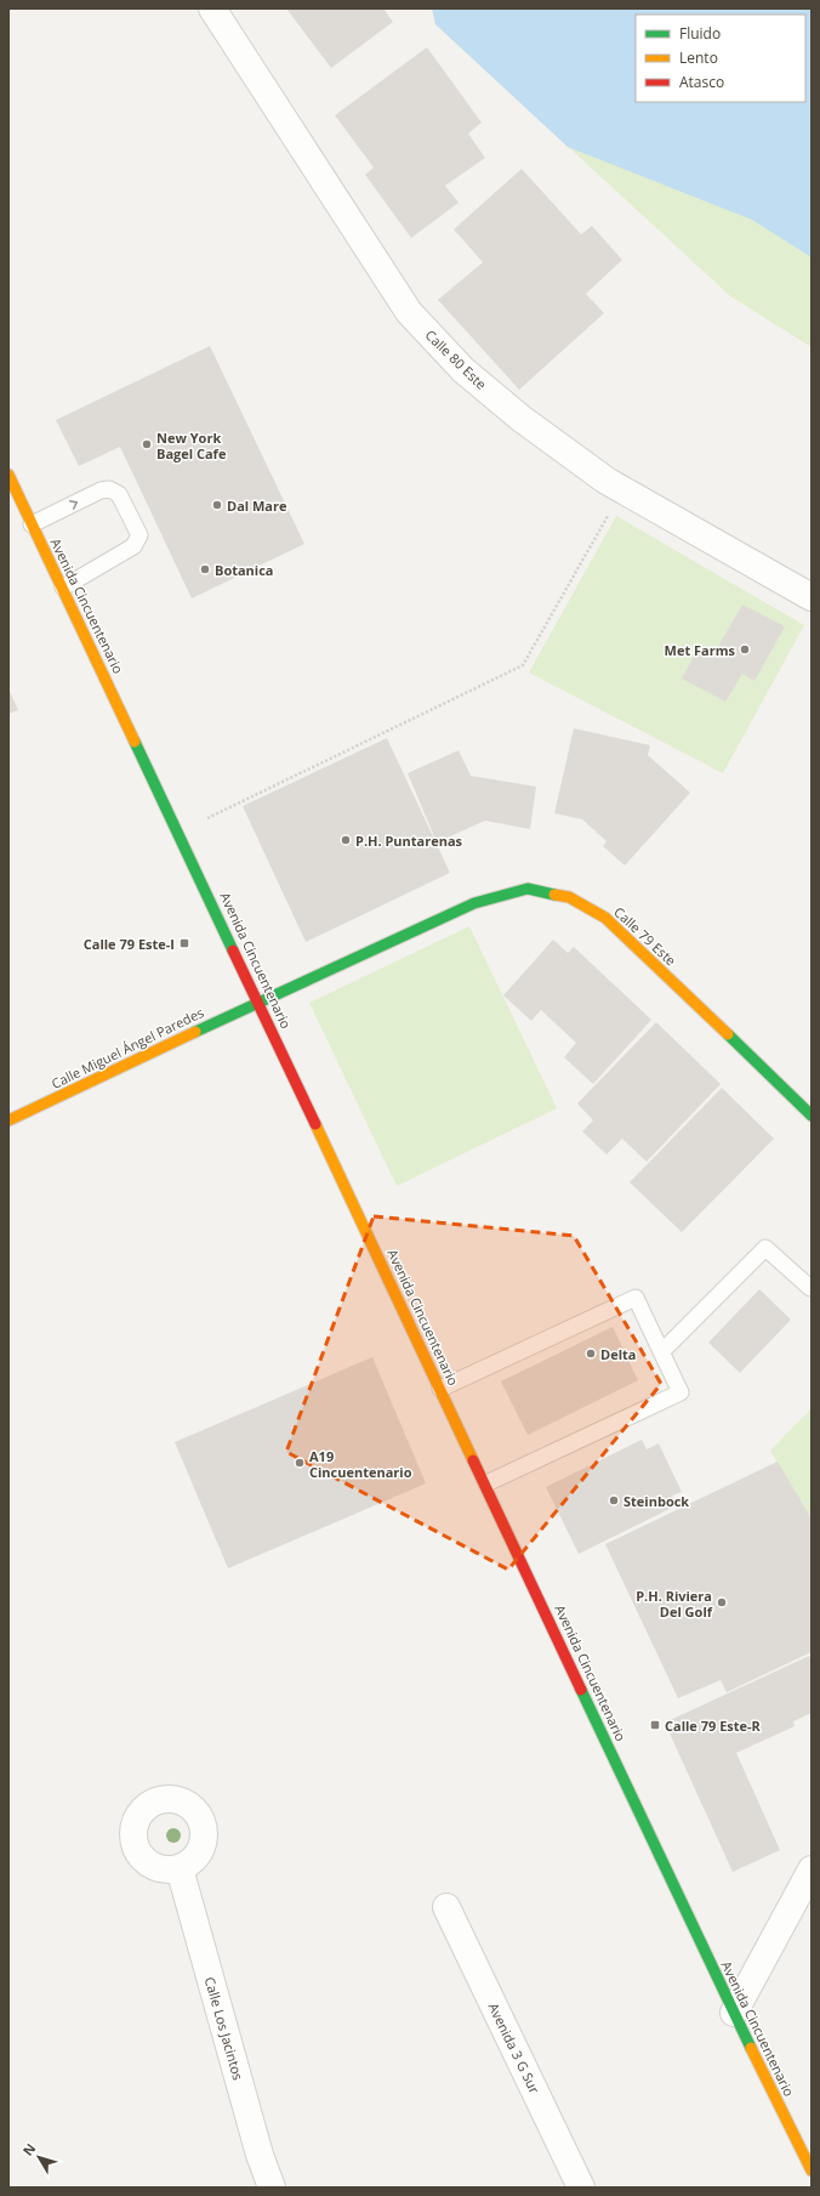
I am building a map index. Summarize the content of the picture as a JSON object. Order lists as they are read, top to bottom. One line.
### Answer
{"streets":{"main road":["Avenida Cincuentenario","Calle 79 Este","Calle Miguel Ángel Paredes"],"street":["Calle 80 Este","Calle Los Jacintos","Avenida 3 G Sur"]},"crossings":[["Avenida Cincuentenario","Calle 79 Este"],["Avenida Cincuentenario","Calle Miguel Ángel Paredes"],["Calle 79 Este","Calle Miguel Ángel Paredes"]],"places":{"other":["New York Bagel Cafe","Dal Mare","Botanica","Met Farms","P.H. Puntarenas","Delta","A19 Cincuentenario","Steinbock","P.H. Riviera Del Golf"],"transit":["Calle 79 Este-I","Calle 79 Este-R"]},"legend":["Fluido","Lento","Atasco"],"north":"top left"}
